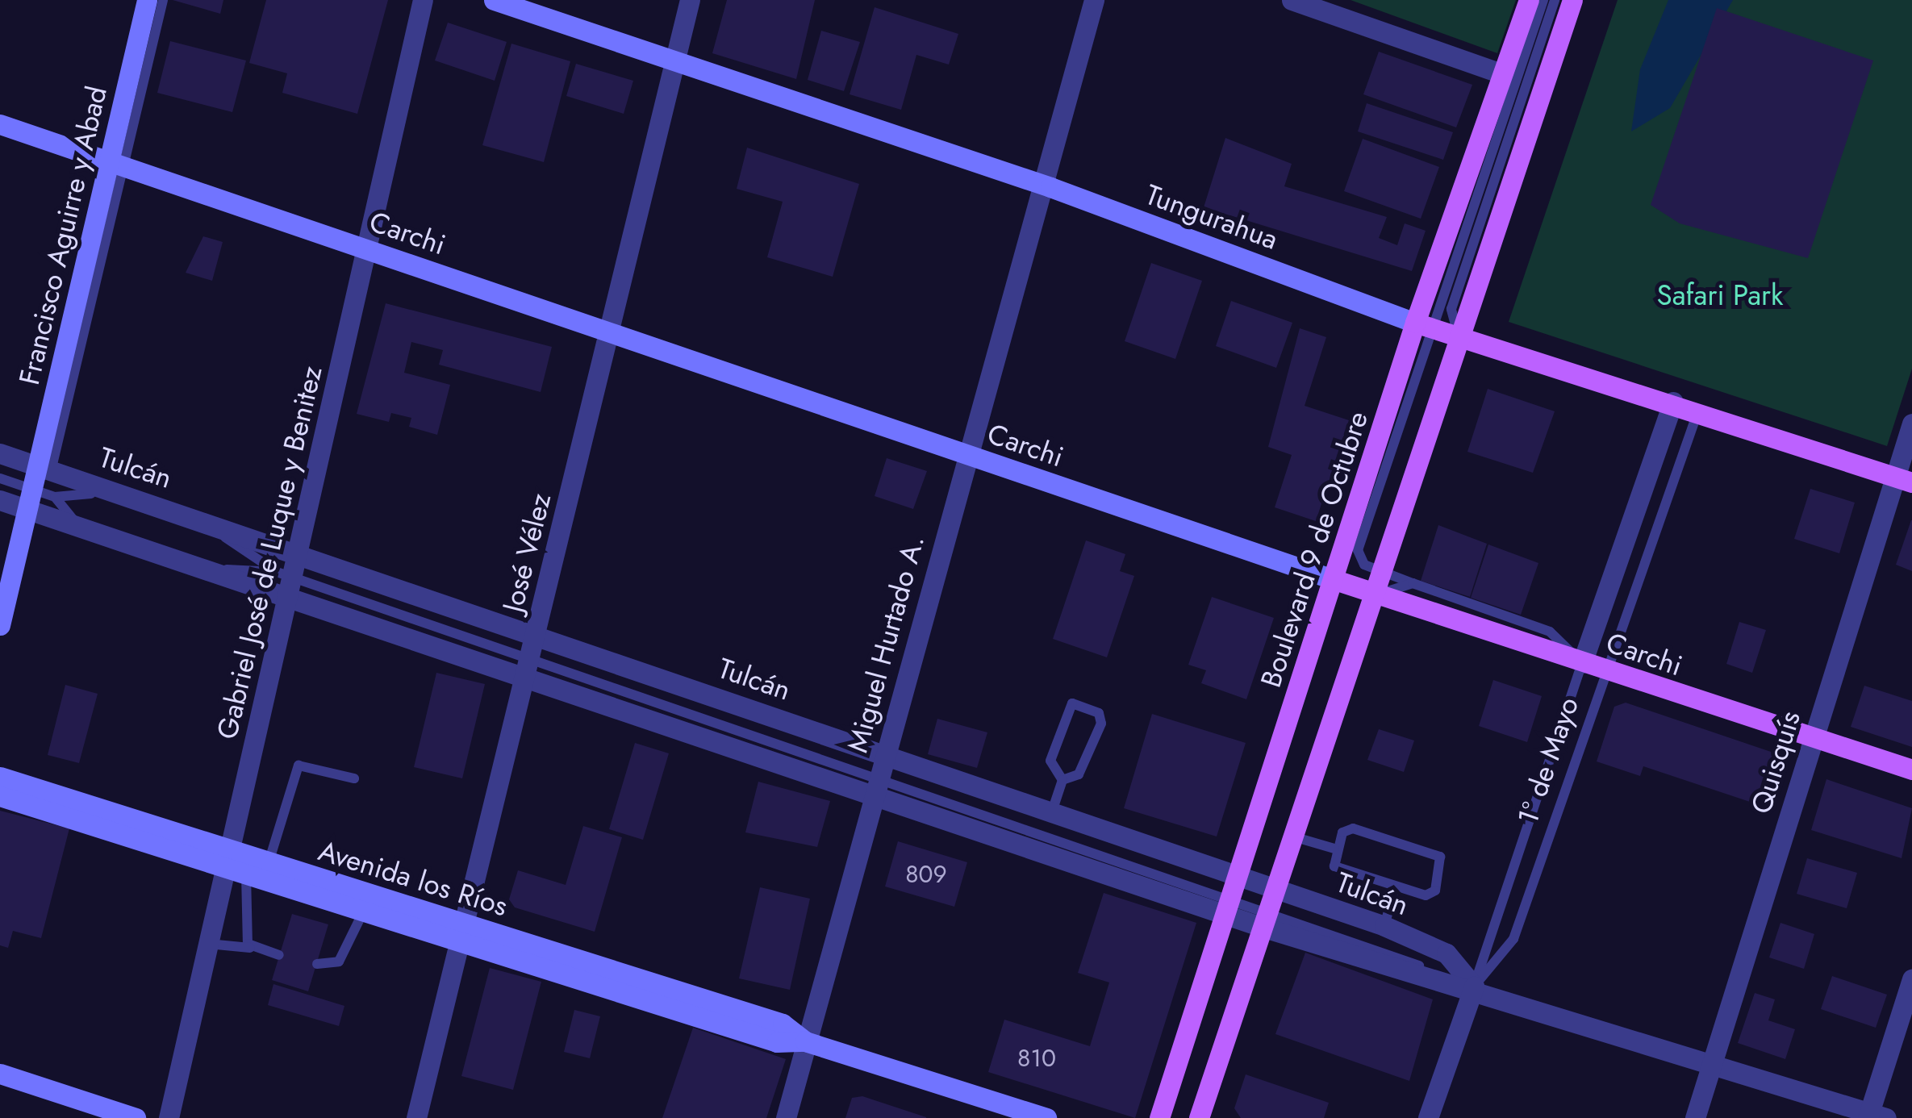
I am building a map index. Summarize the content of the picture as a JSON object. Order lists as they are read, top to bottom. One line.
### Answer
{"streets":{"main road":["Tungurahua","Carchi","Francisco Aguirre y Abad","Boulevard 9 de Octubre","Avenida los Ríos"],"street":["Tulcán","Gabriel José de Luque y Benitez","José Vélez","Miguel Hurtado A.","1º de Mayo","Quisquís"]},"crossings":[["Tungurahua","Boulevard 9 de Octubre"],["Tungurahua","José Vélez"],["Tungurahua","Miguel Hurtado A."],["Tungurahua","1º de Mayo"],["Tungurahua","Quisquís"],["Carchi","Francisco Aguirre y Abad"],["Carchi","Boulevard 9 de Octubre"],["Carchi","Gabriel José de Luque y Benitez"],["Carchi","José Vélez"],["Carchi","Miguel Hurtado A."],["Carchi","1º de Mayo"],["Carchi","Quisquís"],["Francisco Aguirre y Abad","Tulcán"],["Tulcán","Boulevard 9 de Octubre"],["Tulcán","Gabriel José de Luque y Benitez"],["Tulcán","José Vélez"],["Tulcán","Miguel Hurtado A."],["Tulcán","1º de Mayo"],["Tulcán","Quisquís"],["Boulevard 9 de Octubre","1º de Mayo"],["Gabriel José de Luque y Benitez","Avenida los Ríos"],["José Vélez","Avenida los Ríos"],["Miguel Hurtado A.","Avenida los Ríos"]],"parks":["Safari Park"],"house_numbers":["809","810"]}
